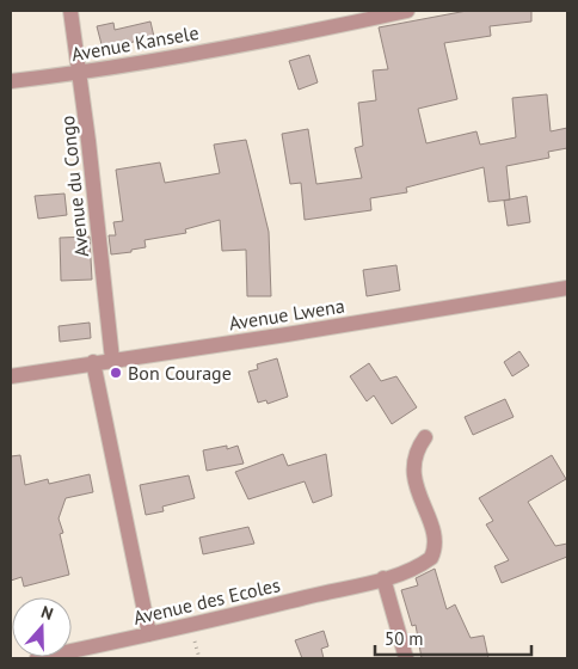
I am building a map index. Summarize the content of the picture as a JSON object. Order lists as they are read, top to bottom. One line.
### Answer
{"streets":{"street":["Avenue Kansele","Avenue du Congo","Avenue Lwena","Avenue des Ecoles"]},"crossings":[["Avenue Kansele","Avenue du Congo"],["Avenue du Congo","Avenue Lwena"]],"places":["Bon Courage"],"scale_bar":"50 m","north":"top"}
